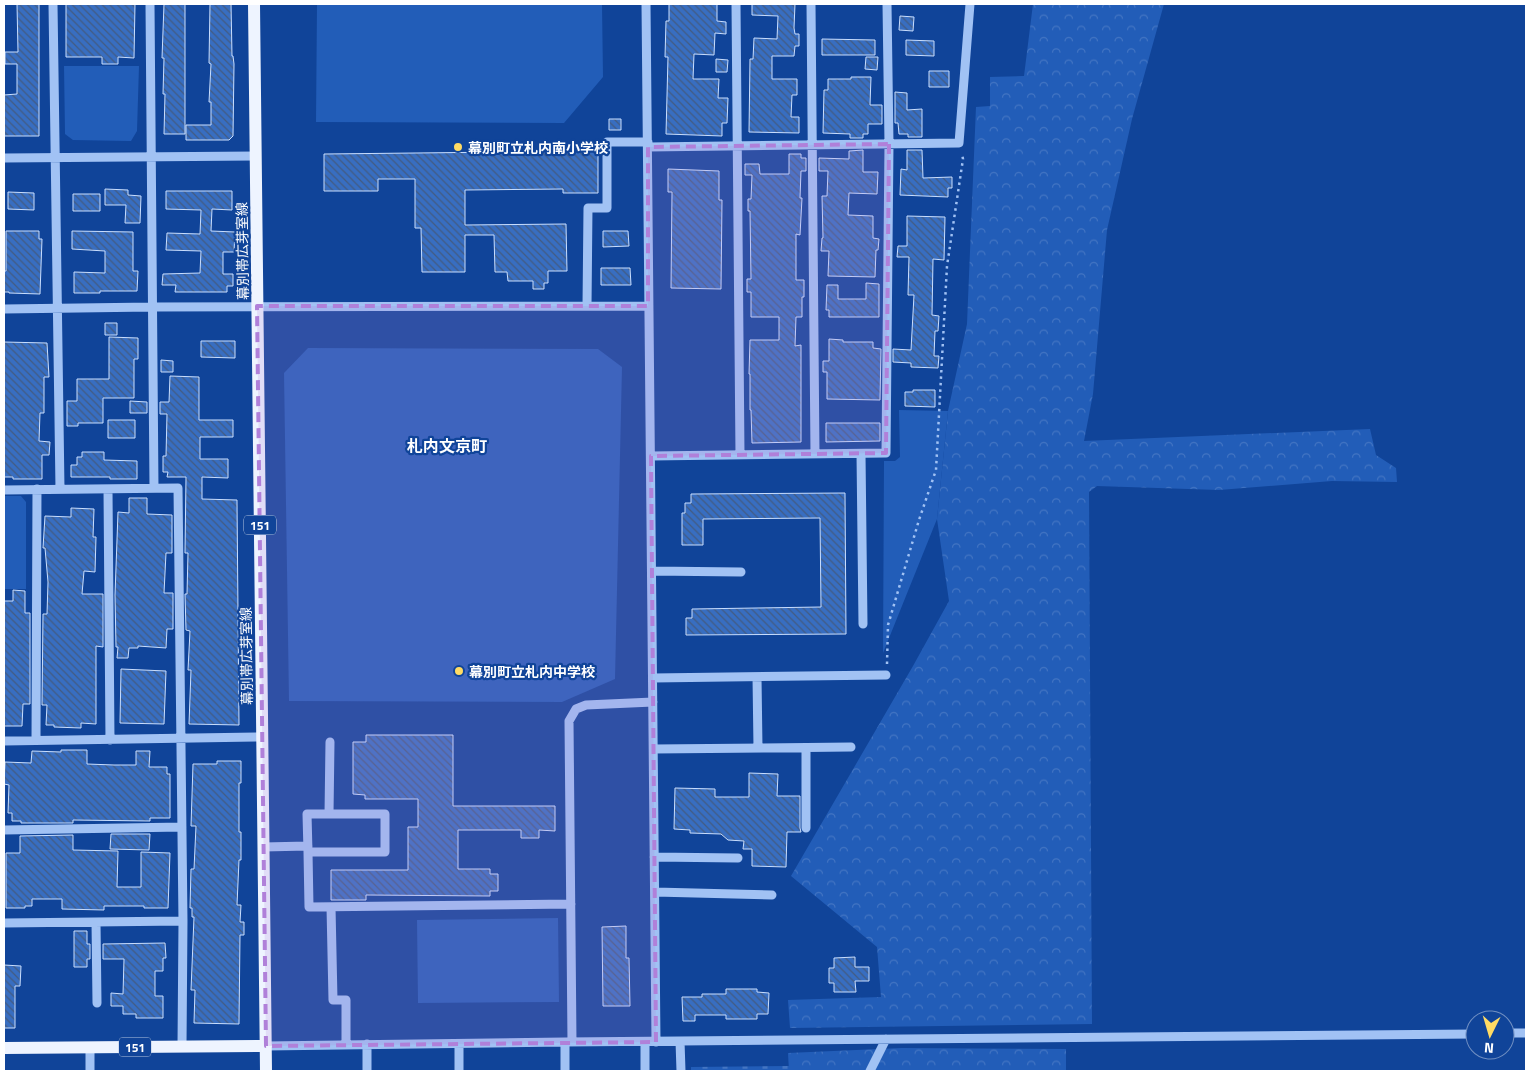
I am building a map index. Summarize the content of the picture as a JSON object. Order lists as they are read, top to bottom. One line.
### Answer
{"streets":{"main road":["幕別帯広芽室線","151"]},"crossings":[["幕別帯広芽室線","151"]],"districts":["札内文京町"],"places":["幕別町立札内南小学校","幕別町立札内中学校"],"north":"bottom"}
